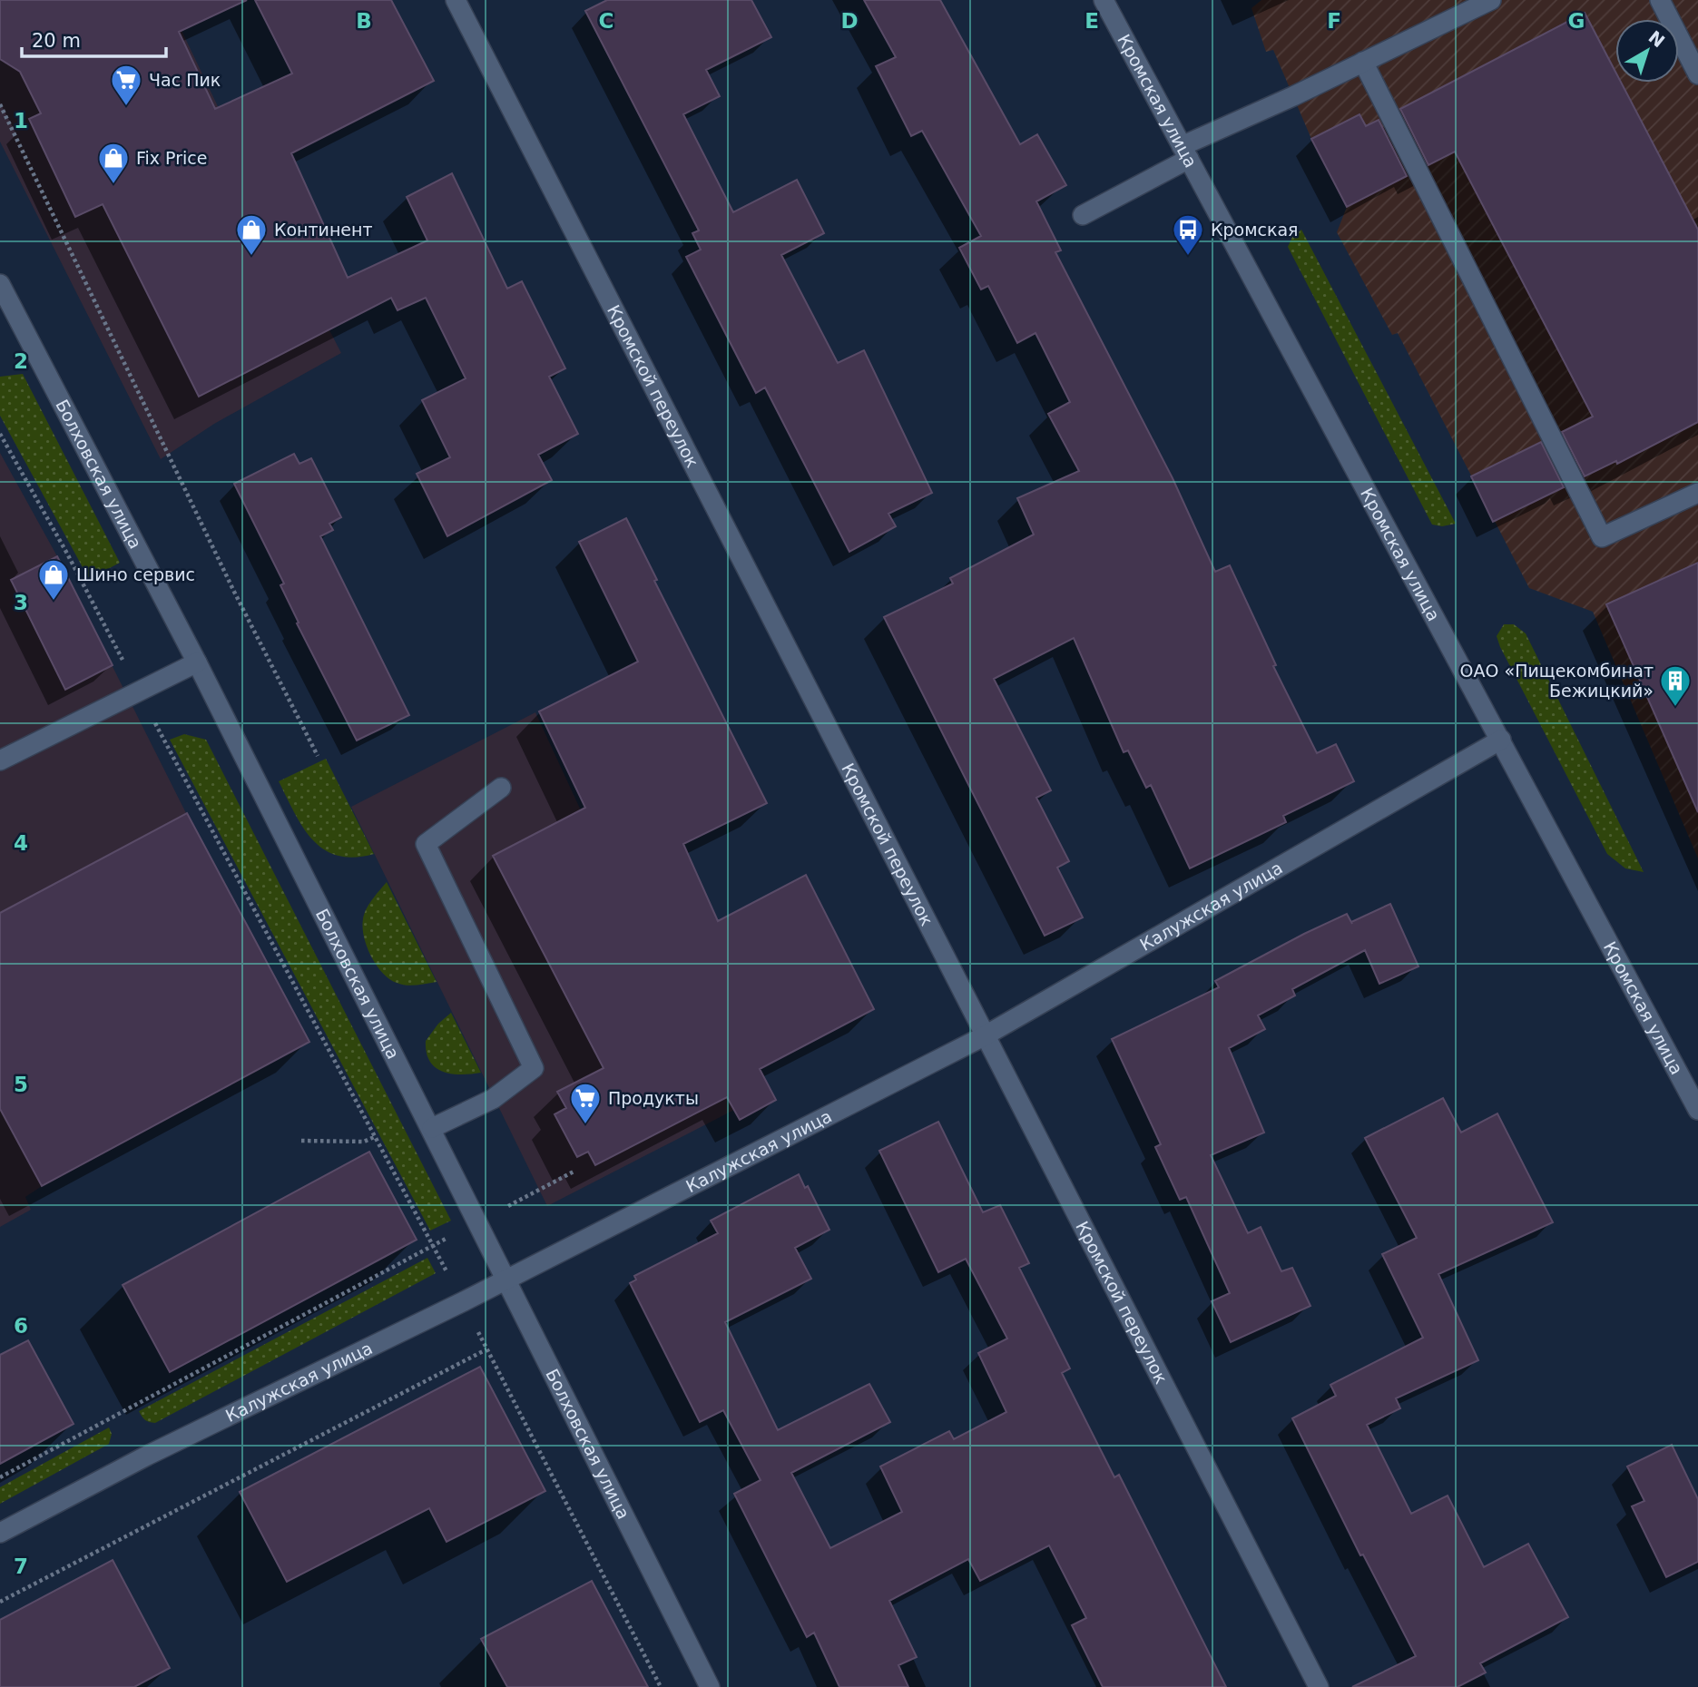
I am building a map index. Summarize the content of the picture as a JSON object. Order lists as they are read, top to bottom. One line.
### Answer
{"streets":{"street":["Кромская улица","Кромской переулок","Болховская улица","Калужская улица"]},"crossings":[["Кромская улица","Калужская улица"],["Кромской переулок","Калужская улица"],["Болховская улица","Калужская улица"]],"places":{"supermarket":["Час Пик","Продукты"],"shop":["Fix Price","Континент","Шино сервис"],"bus stop":["Кромская"],"building":["ОАО «Пищекомбинат Бежицкий»"]},"scale_bar":"20 m","north":"top right","grid":{"columns":["B","C","D","E","F","G"],"rows":["1","2","3","4","5","6","7"]}}
